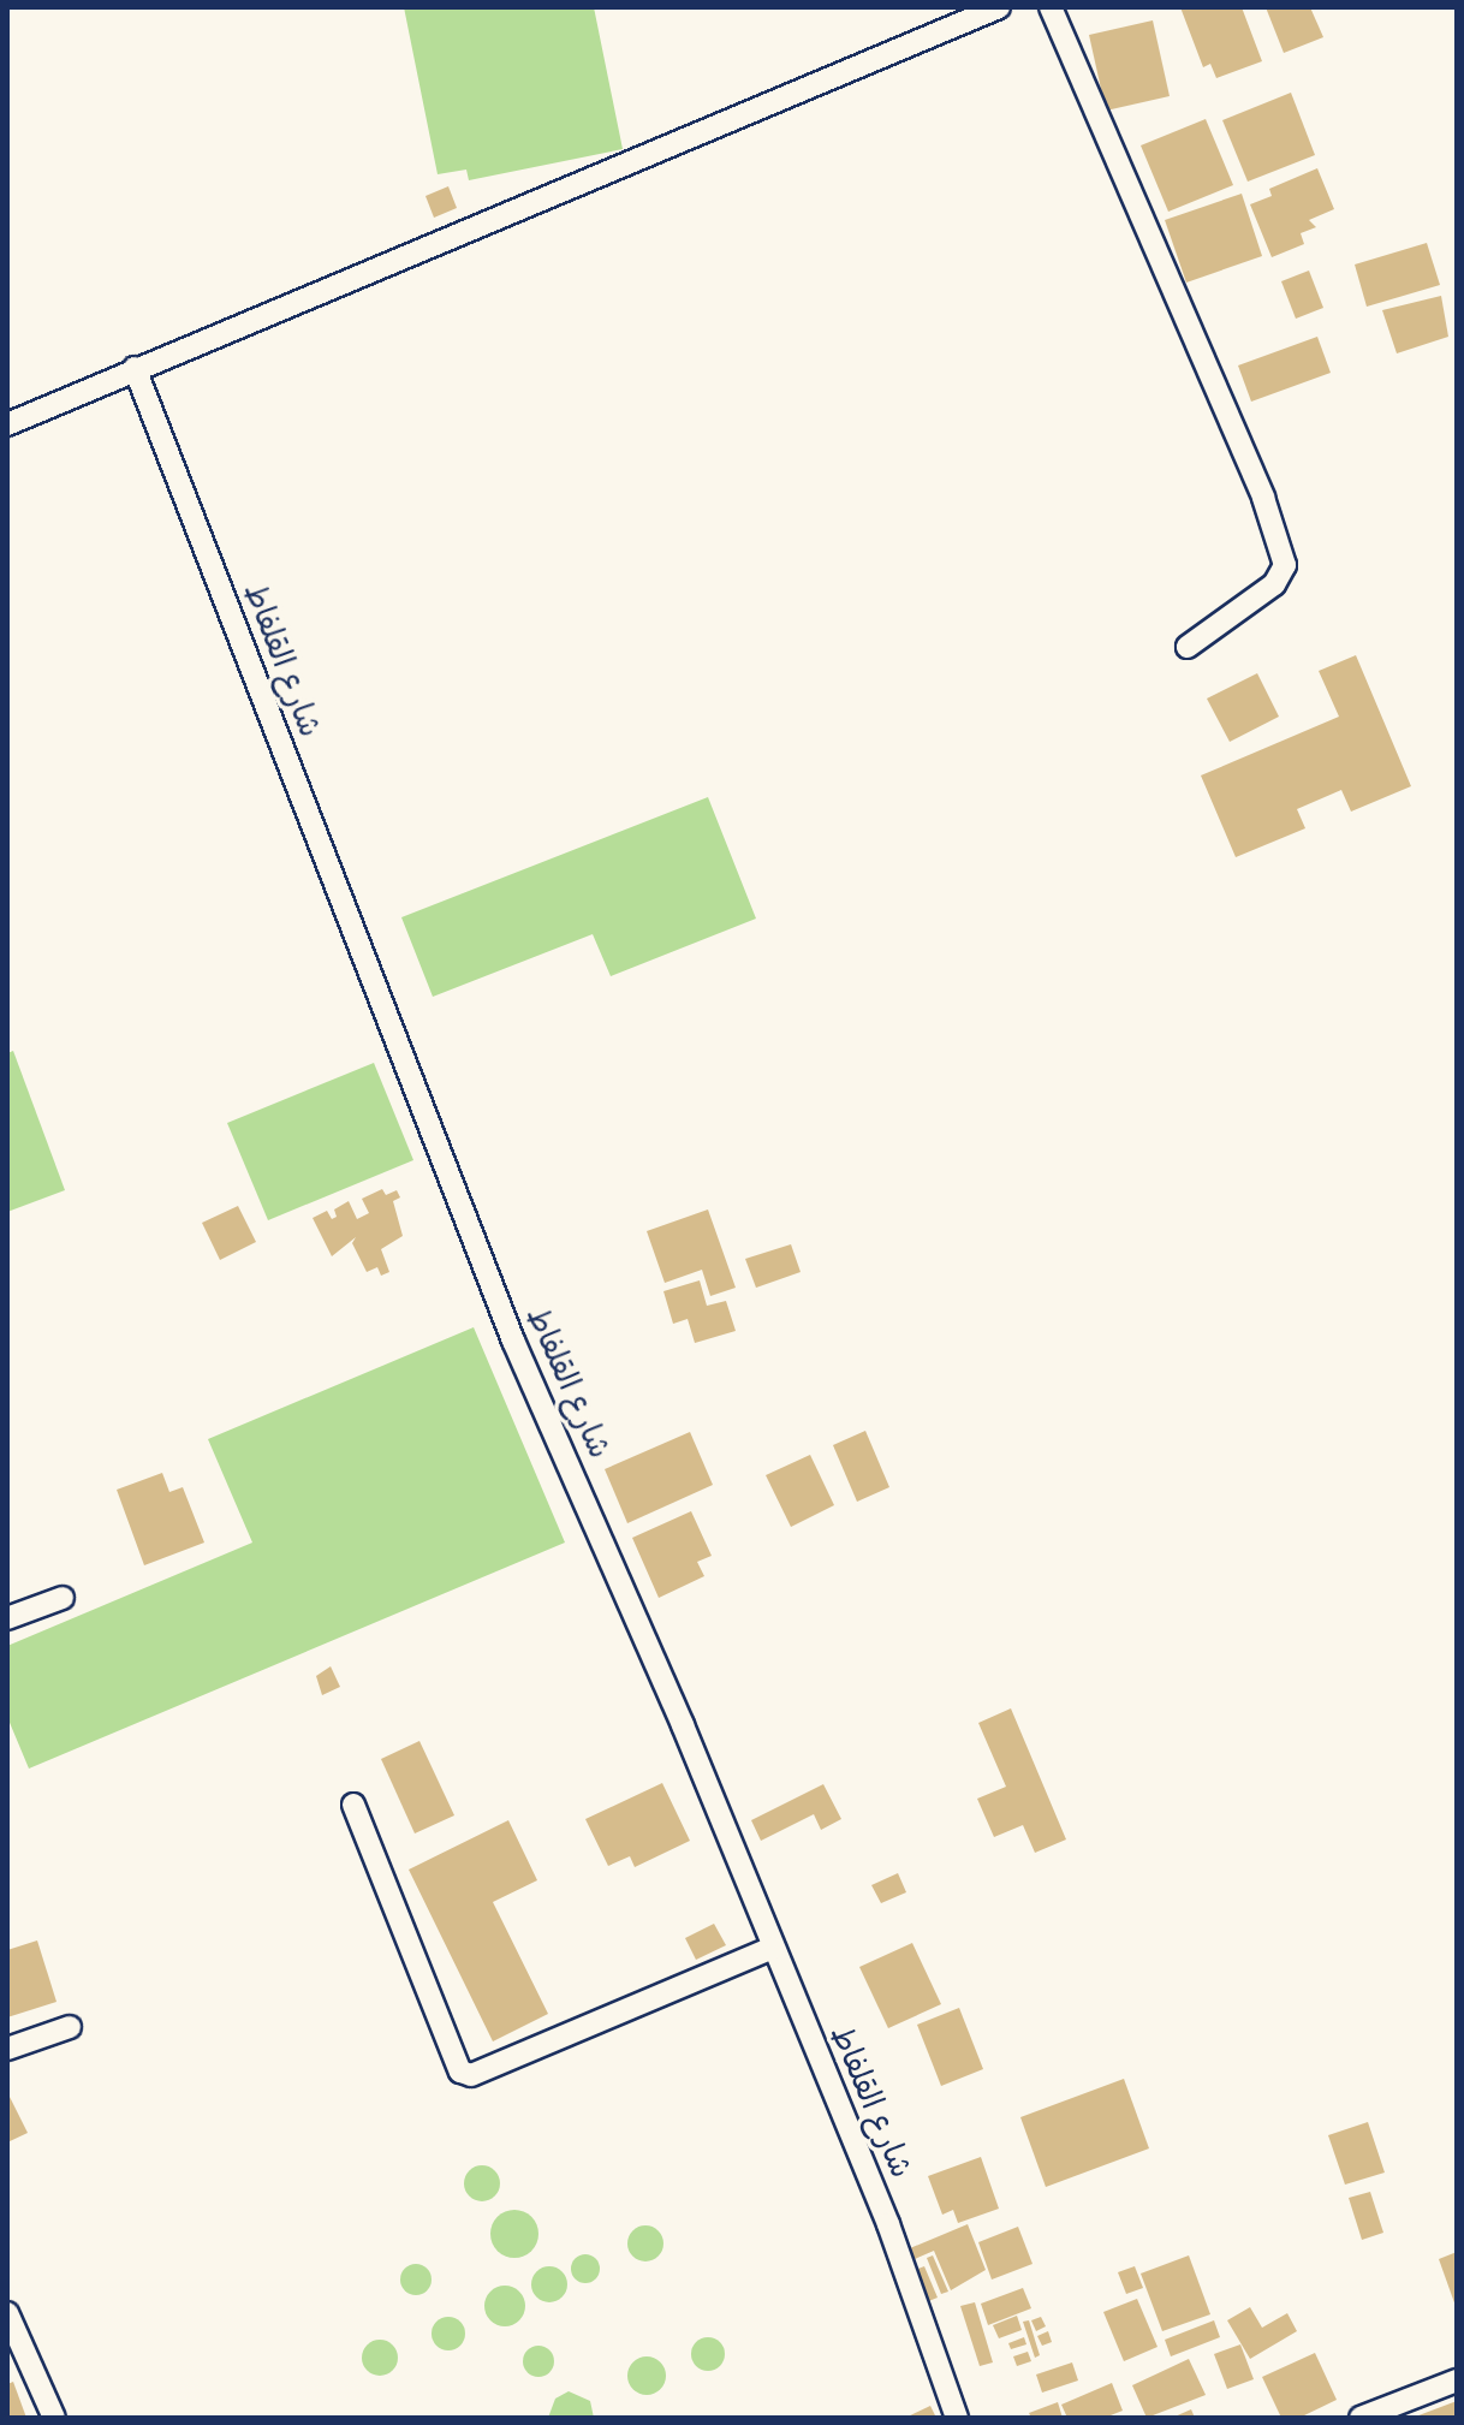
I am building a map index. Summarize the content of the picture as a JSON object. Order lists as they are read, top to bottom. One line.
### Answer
{"streets":{"street":["شارع القلفاط"]}}
